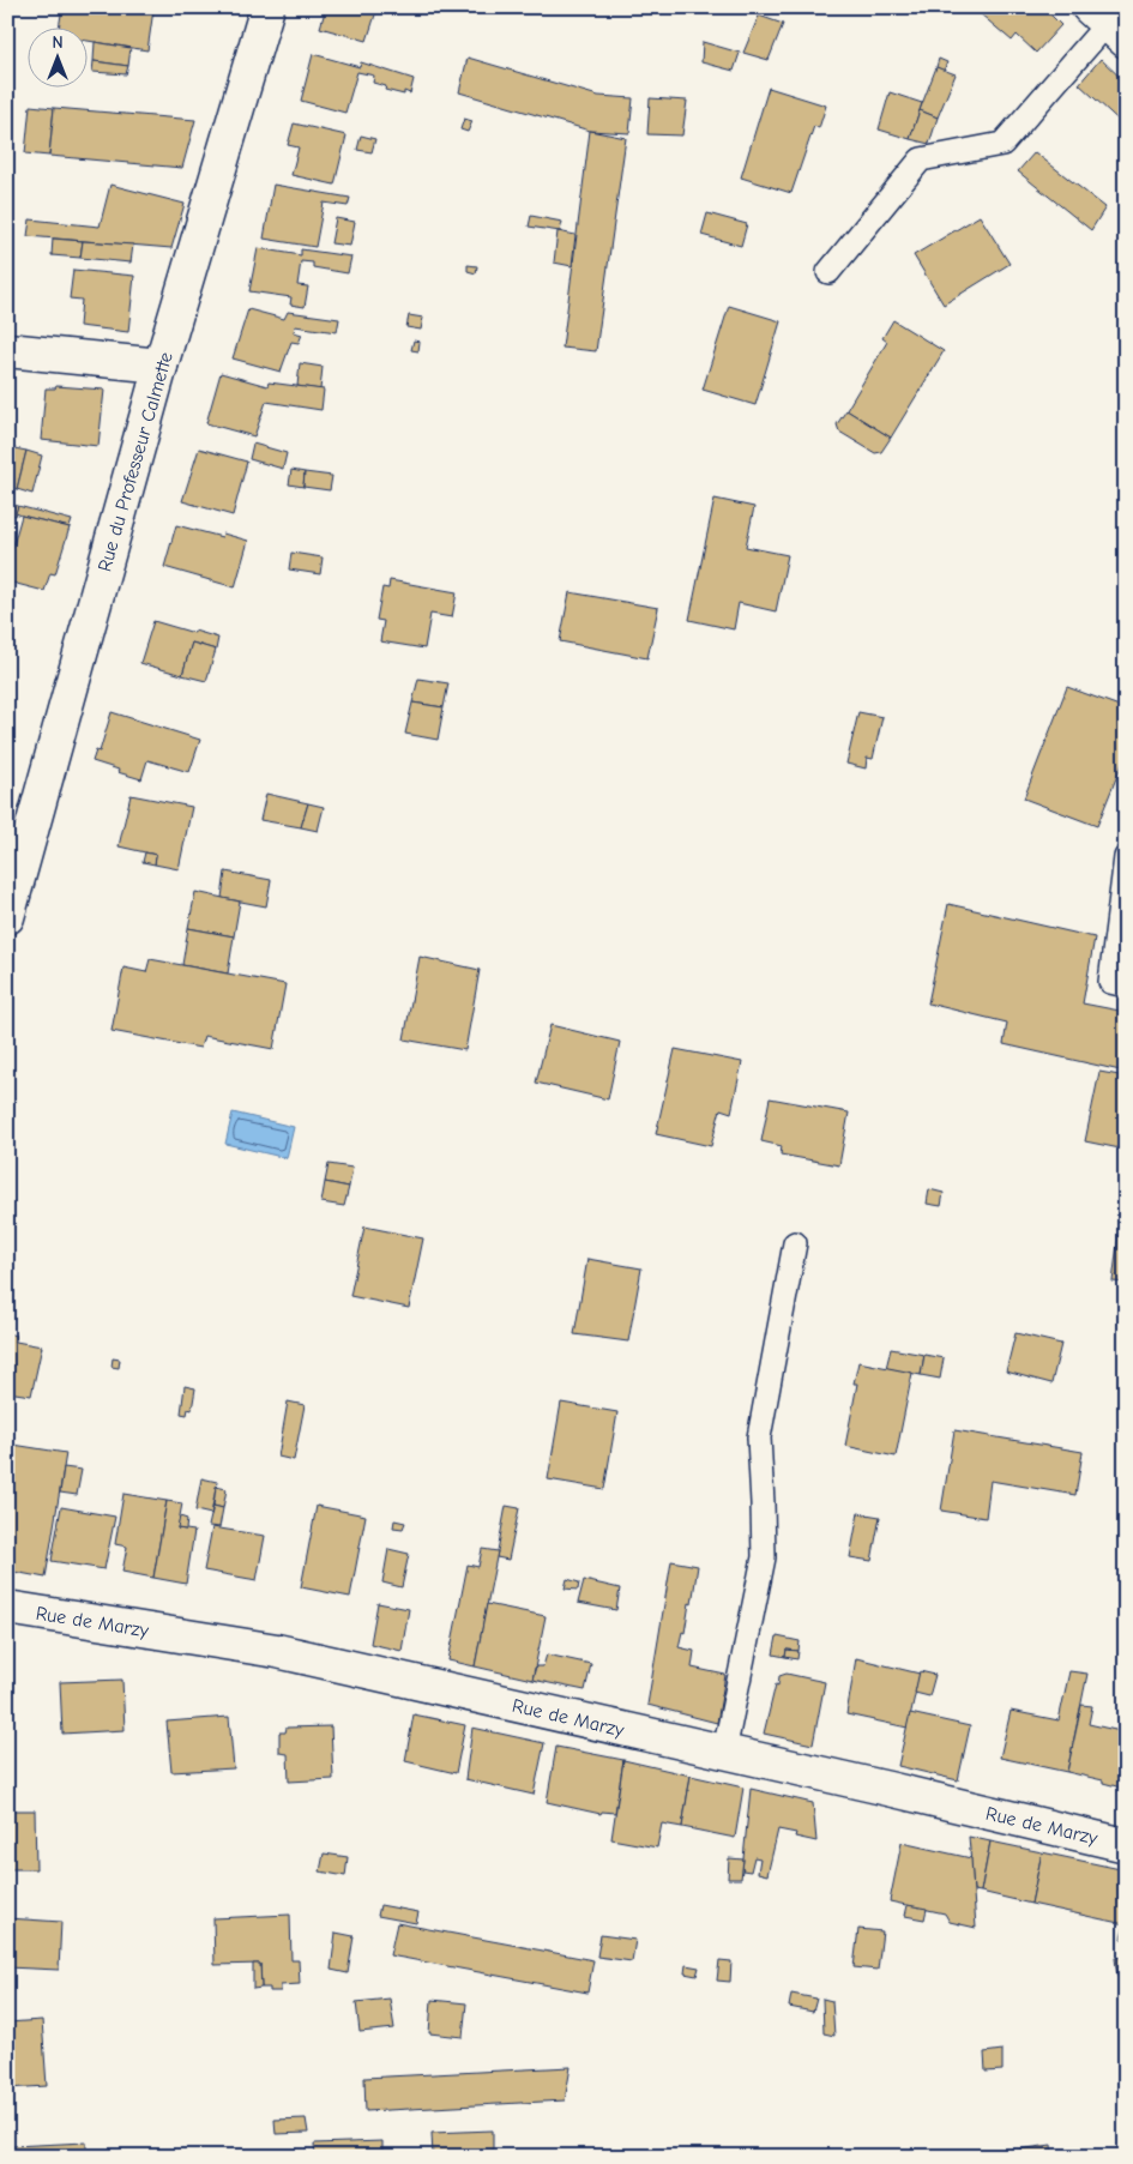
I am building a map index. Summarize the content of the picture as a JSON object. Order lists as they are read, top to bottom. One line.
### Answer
{"streets":{"main road":["Rue du Professeur Calmette","Rue de Marzy"]},"north":"top"}
